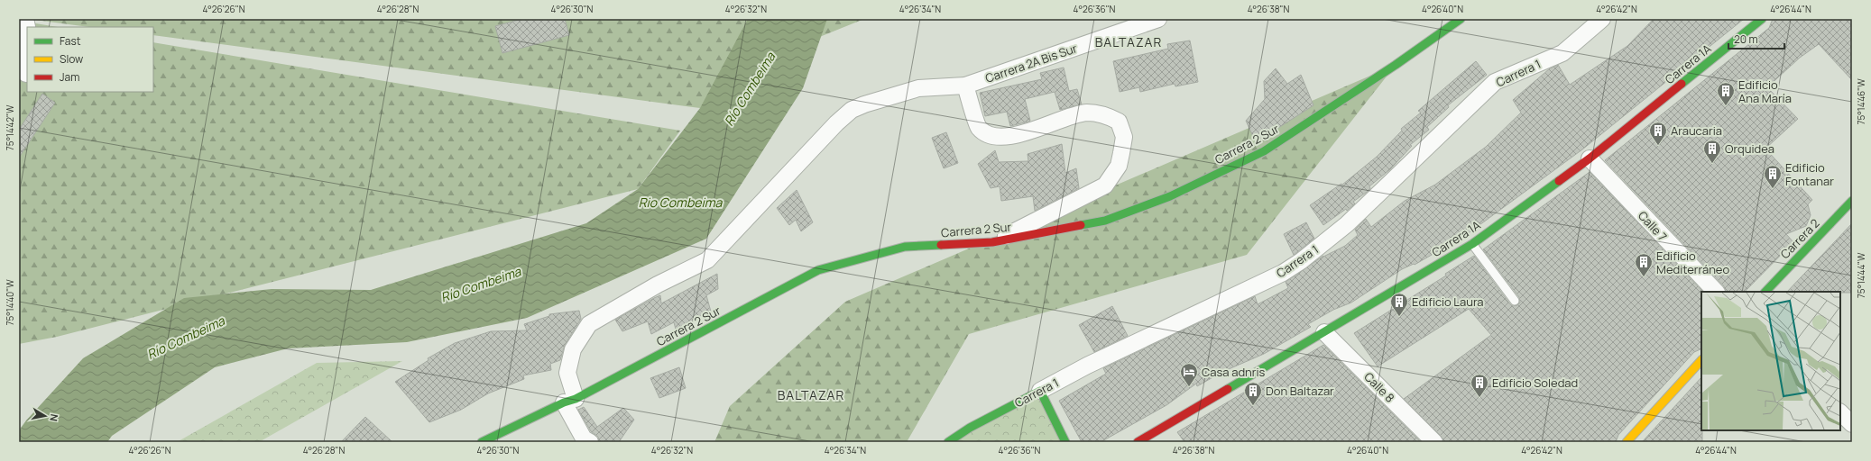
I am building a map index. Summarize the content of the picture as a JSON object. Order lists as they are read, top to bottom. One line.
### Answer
{"streets":{"street":["Carrera 2A Bis Sur","Carrera 1A","Carrera 1","Carrera 2 Sur","Calle 7","Carrera 2","Calle 8"]},"crossings":[["Carrera 2A Bis Sur","Carrera 2 Sur"],["Carrera 1A","Calle 7"],["Carrera 1A","Calle 8"]],"districts":["BALTAZAR","BALTAZAR"],"water":["Río Combeima","Rio Combeima"],"places":{"building":["Edificio Ana María","Araucaria","Orquidea","Edificio Fontanar","Edificio Mediterráneo","Edificio Laura","Edificio Soledad","Don Baltazar"],"hotel":["Casa adnris"]},"legend":["Fast","Slow","Jam"],"scale_bar":"20 m","north":"right","coordinates":["4°26'26\"N","4°26'28\"N","4°26'30\"N","4°26'32\"N","4°26'34\"N","4°26'36\"N","4°26'38\"N","4°26'40\"N","4°26'42\"N","4°26'44\"N","75°14'46\"W","75°14'42\"W","75°14'44\"W","75°14'40\"W"]}
